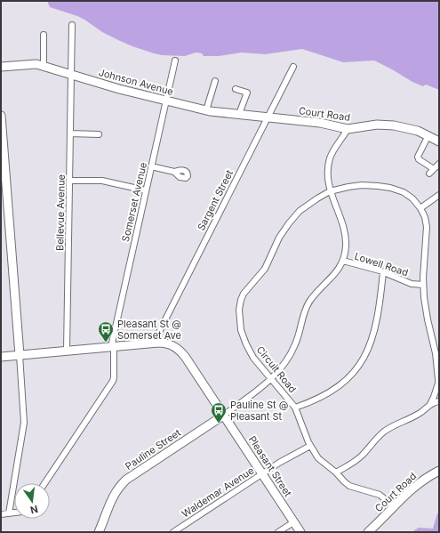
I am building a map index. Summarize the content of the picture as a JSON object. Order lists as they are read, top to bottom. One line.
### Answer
{"streets":{"street":["Johnson Avenue","Court Road","Sargent Street","Somerset Avenue","Bellevue Avenue","Lowell Road","Circuit Road","Pauline Street","Pleasant Street","Waldemar Avenue"]},"crossings":[["Johnson Avenue","Court Road"],["Johnson Avenue","Sargent Street"],["Johnson Avenue","Somerset Avenue"],["Johnson Avenue","Bellevue Avenue"],["Court Road","Sargent Street"],["Court Road","Circuit Road"],["Sargent Street","Pleasant Street"],["Somerset Avenue","Pleasant Street"],["Bellevue Avenue","Pleasant Street"],["Lowell Road","Circuit Road"],["Lowell Road","Pauline Street"],["Lowell Road","Pleasant Street"],["Circuit Road","Waldemar Avenue"],["Pauline Street","Pleasant Street"],["Pleasant Street","Waldemar Avenue"]],"places":{"bus stop":["Pleasant St @ Somerset Ave","Pauline St @ Pleasant St"]},"north":"bottom"}
